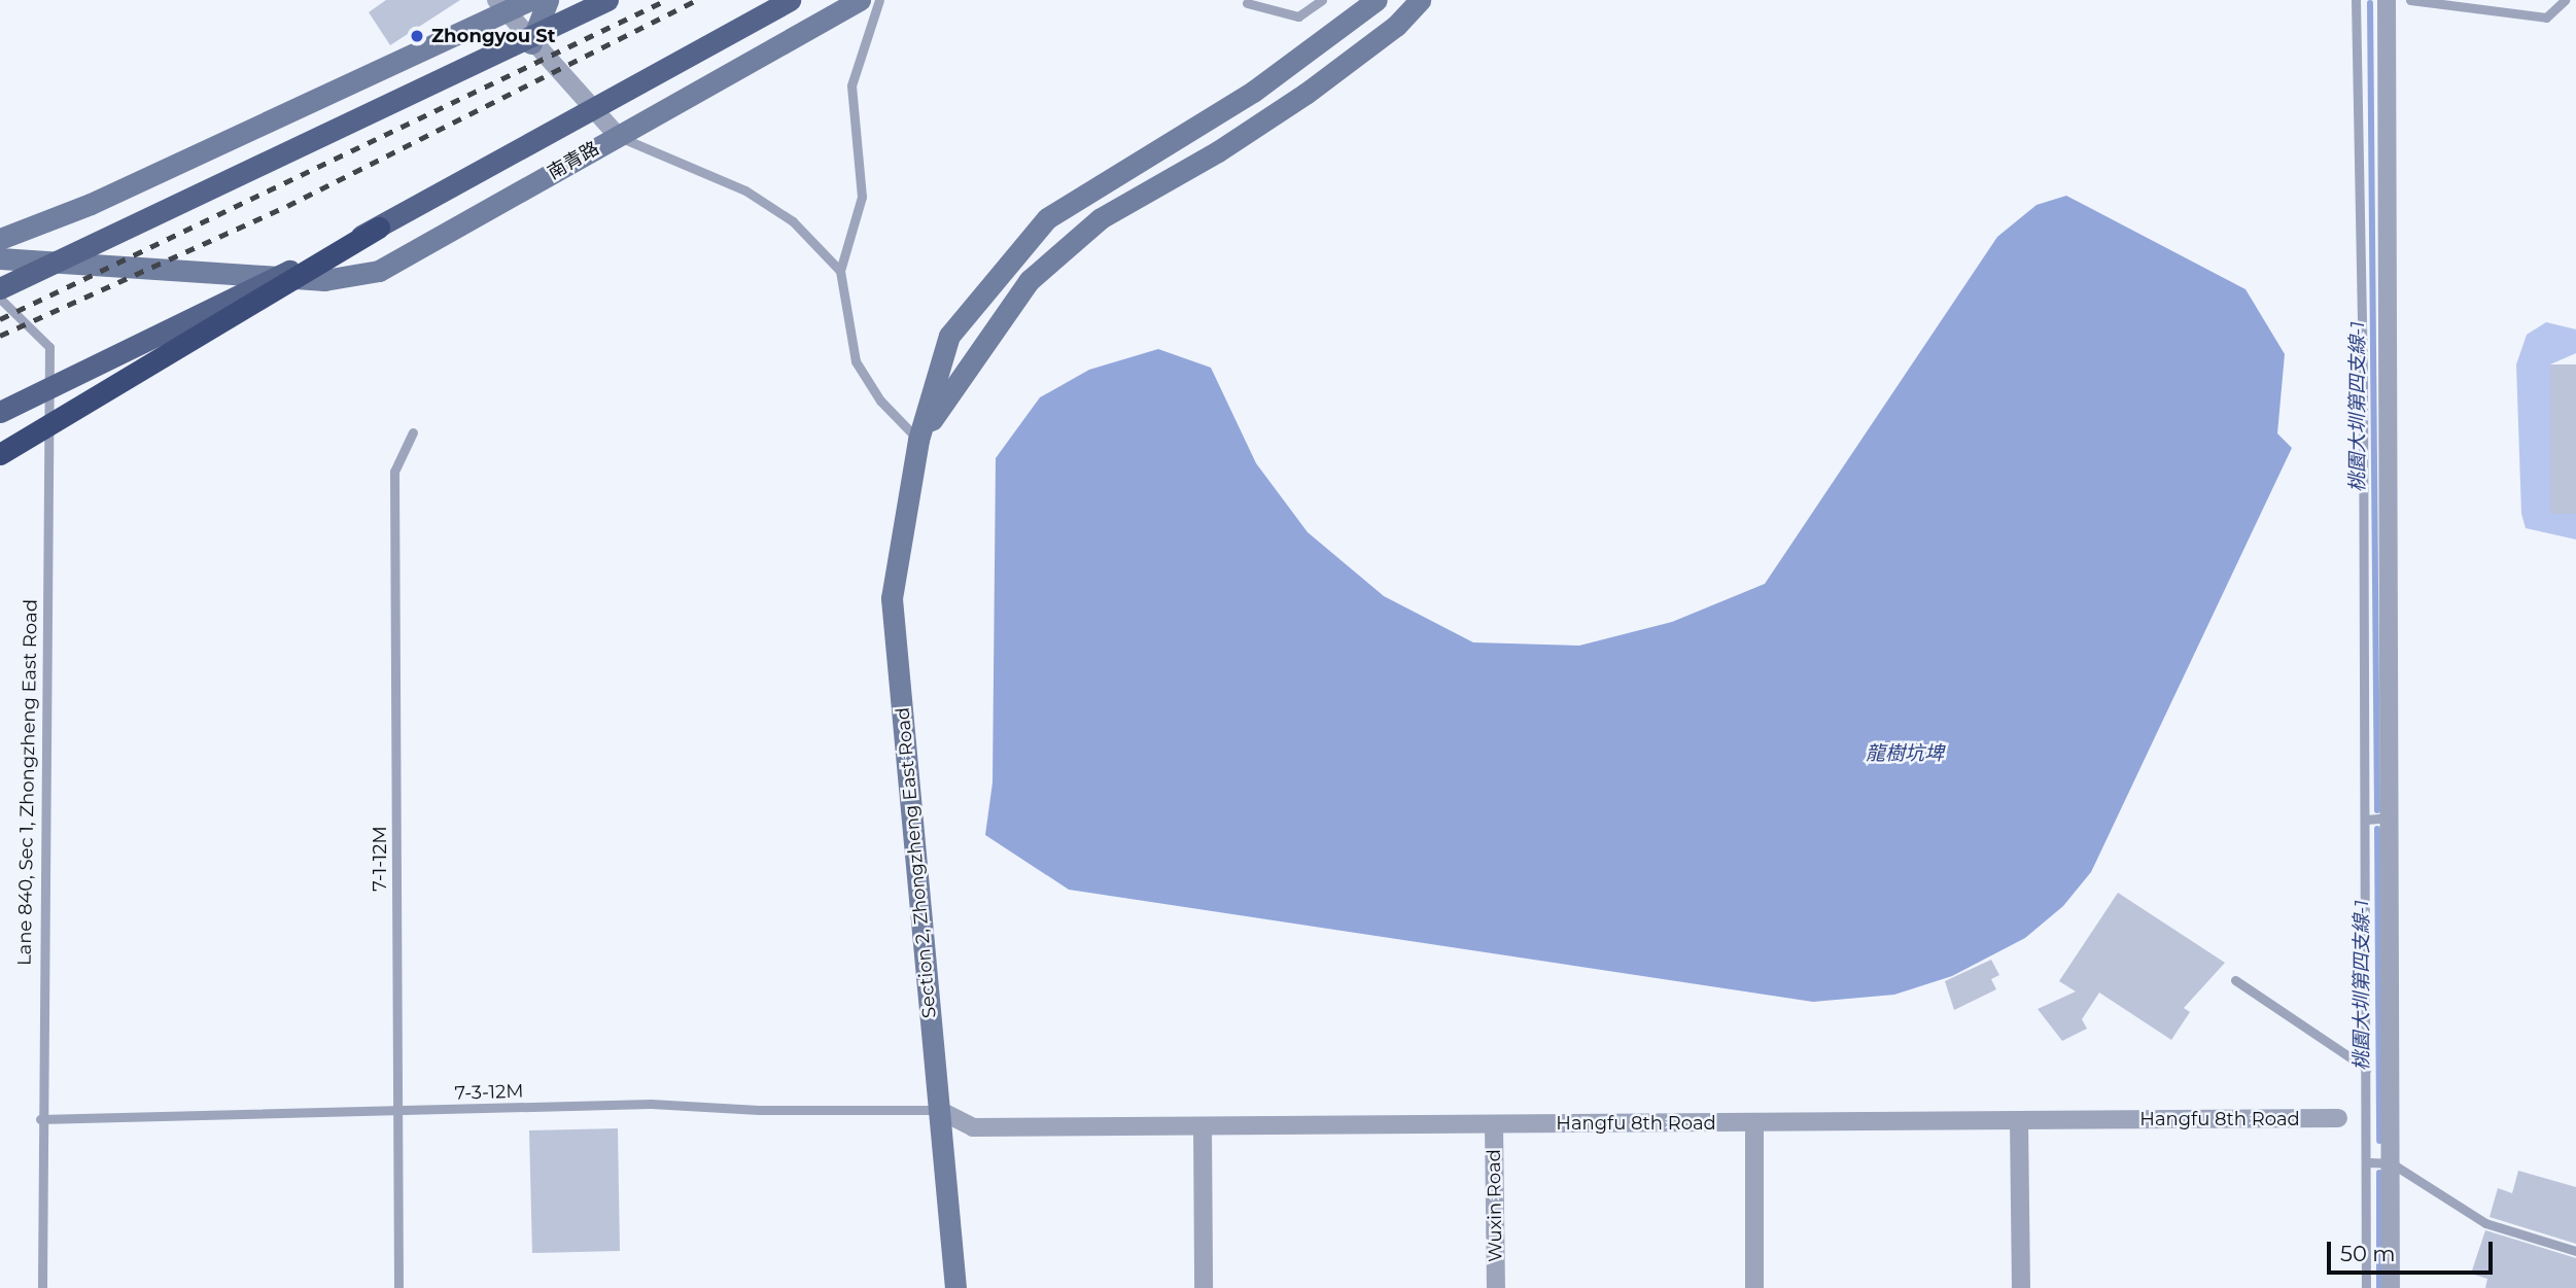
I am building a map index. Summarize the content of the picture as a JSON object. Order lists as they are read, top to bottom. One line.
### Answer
{"streets":{"main road":["南青路","Section 2, Zhongzheng East Road"],"street":["Hangfu 8th Road","Wuxin Road"],"lane":["Lane 840, Sec 1, Zhongzheng East Road","7-1-12M","7-3-12M"]},"crossings":[["Lane 840, Sec 1, Zhongzheng East Road","7-3-12M"],["7-1-12M","7-3-12M"],["Section 2, Zhongzheng East Road","7-3-12M"],["Section 2, Zhongzheng East Road","Hangfu 8th Road"],["7-3-12M","Hangfu 8th Road"],["Hangfu 8th Road","Wuxin Road"]],"water":["桃園大圳第四支線-1","龍樹坑埤"],"places":["Zhongyou St"],"scale_bar":"50 m"}
